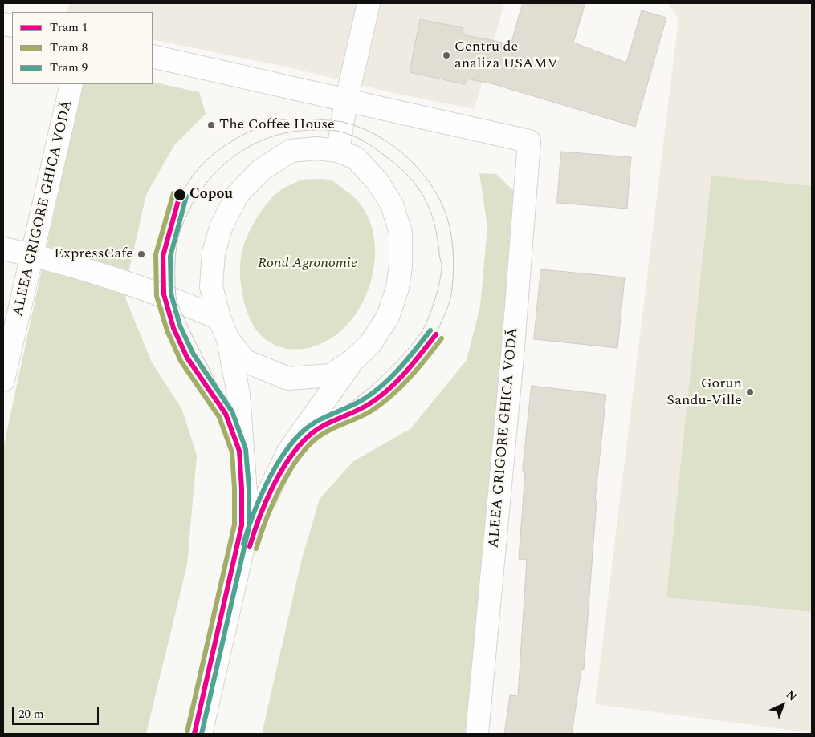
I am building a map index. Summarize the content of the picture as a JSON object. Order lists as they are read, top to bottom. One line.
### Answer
{"streets":{"street":["ALEEA GRIGORE GHICA VODĂ"]},"parks":["Rond Agronomie"],"places":["Centru de analiza USAMV","The Coffee House","Copou","ExpressCafe","Gorun Sandu-Ville"],"lines":["tram line 8","tram line 1","tram line 9"],"legend":["Tram 1","Tram 8","Tram 9"],"scale_bar":"20 m","north":"top right"}
